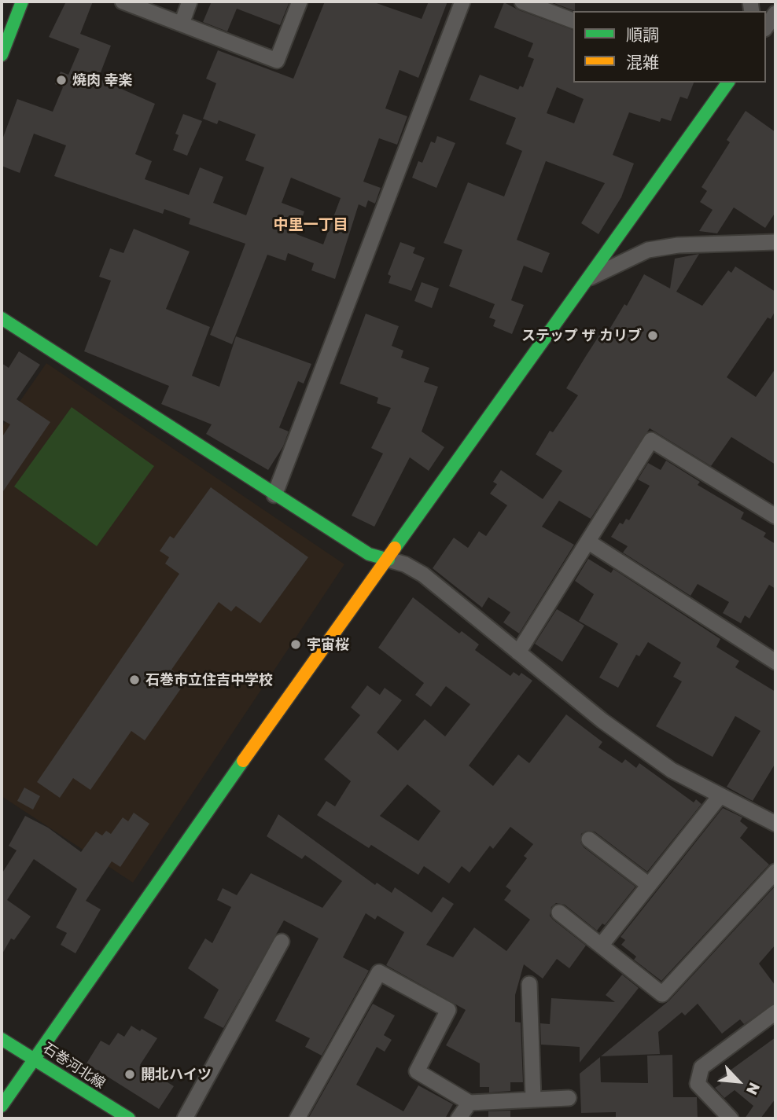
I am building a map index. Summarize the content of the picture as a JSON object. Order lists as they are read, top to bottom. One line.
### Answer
{"streets":{"street":["石巻河北線"]},"districts":["中里一丁目"],"places":["焼肉 幸楽","ステップ ザ カリブ","宇宙桜","石巻市立住吉中学校","開北ハイツ"],"legend":["順調","混雑"],"north":"bottom right"}
